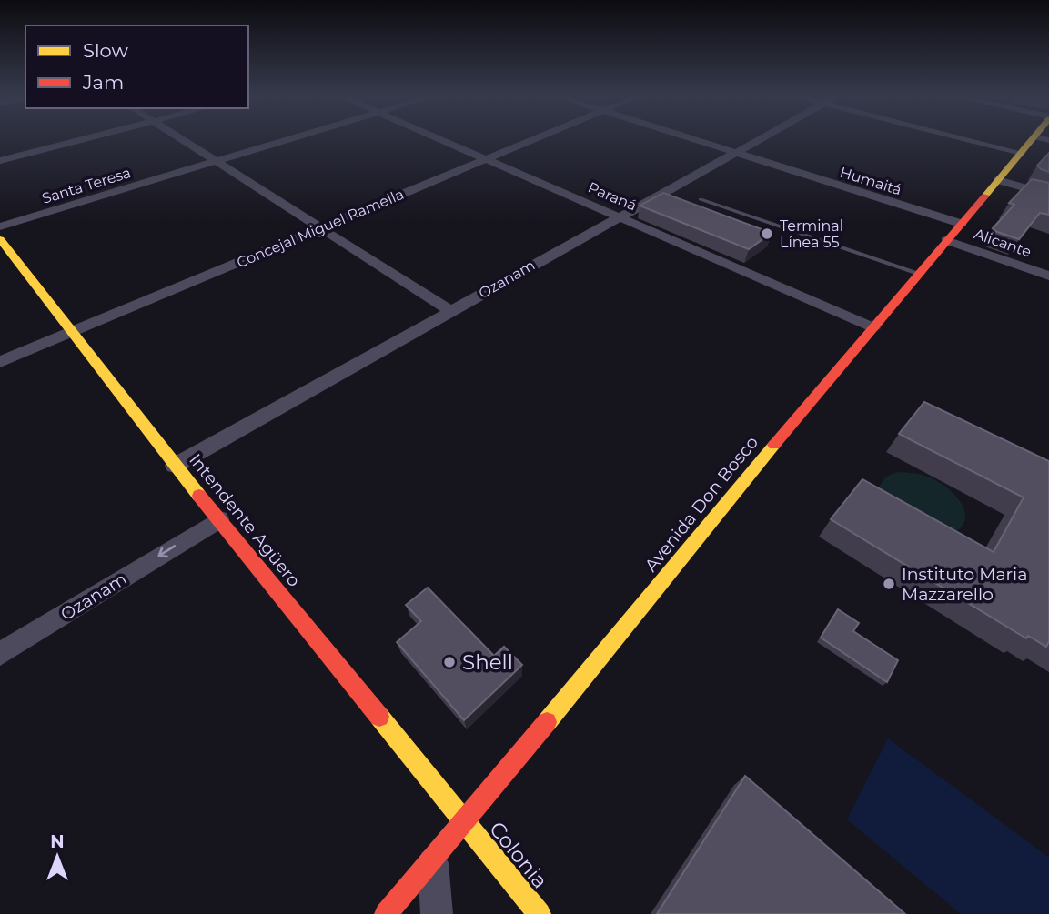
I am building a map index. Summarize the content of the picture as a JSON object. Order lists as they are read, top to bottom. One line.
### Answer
{"streets":{"main road":["Avenida Don Bosco","Intendente Agüero","Colonia"],"street":["Humaitá","Santa Teresa","Paraná","Concejal Miguel Ramella","Alicante","Ozanam"]},"crossings":[["Humaitá","Ozanam"],["Humaitá","Avenida Don Bosco"],["Paraná","Concejal Miguel Ramella"],["Paraná","Ozanam"],["Paraná","Avenida Don Bosco"],["Concejal Miguel Ramella","Intendente Agüero"],["Alicante","Avenida Don Bosco"],["Ozanam","Intendente Agüero"],["Avenida Don Bosco","Intendente Agüero"],["Avenida Don Bosco","Colonia"],["Intendente Agüero","Colonia"]],"places":["Terminal Línea 55","Instituto Maria Mazzarello","Shell"],"legend":["Slow","Jam"],"north":"top"}
